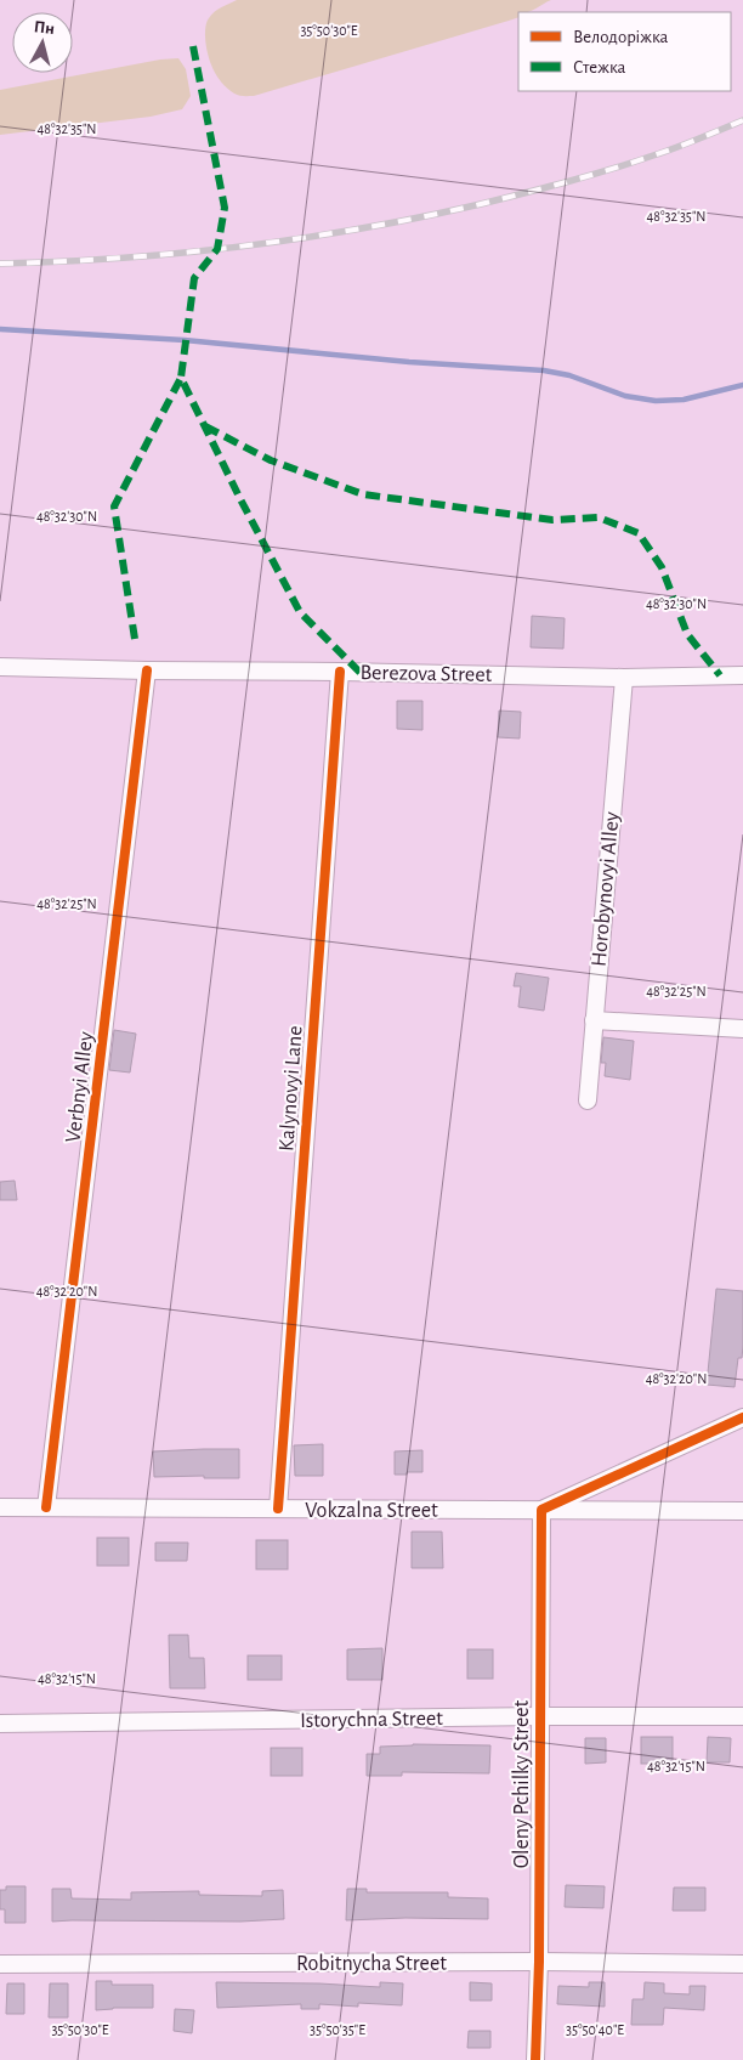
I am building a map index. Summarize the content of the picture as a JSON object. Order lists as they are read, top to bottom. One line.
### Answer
{"streets":{"street":["Berezova Street","Horobynovyi Alley","Verbnyi Alley","Kalynovyi Lane","Vokzalna Street","Istorychna Street","Oleny Pchilky Street","Robitnycha Street"]},"crossings":[["Berezova Street","Horobynovyi Alley"],["Berezova Street","Verbnyi Alley"],["Berezova Street","Kalynovyi Lane"],["Verbnyi Alley","Vokzalna Street"],["Kalynovyi Lane","Vokzalna Street"],["Vokzalna Street","Oleny Pchilky Street"],["Istorychna Street","Oleny Pchilky Street"],["Oleny Pchilky Street","Robitnycha Street"]],"legend":["Велодоріжка","Стежка"],"north":"top","coordinates":["35°50'30\"E","48°32'35\"N","48°32'30\"N","48°32'25\"N","48°32'20\"N","48°32'15\"N","35°50'35\"E","35°50'40\"E"]}
